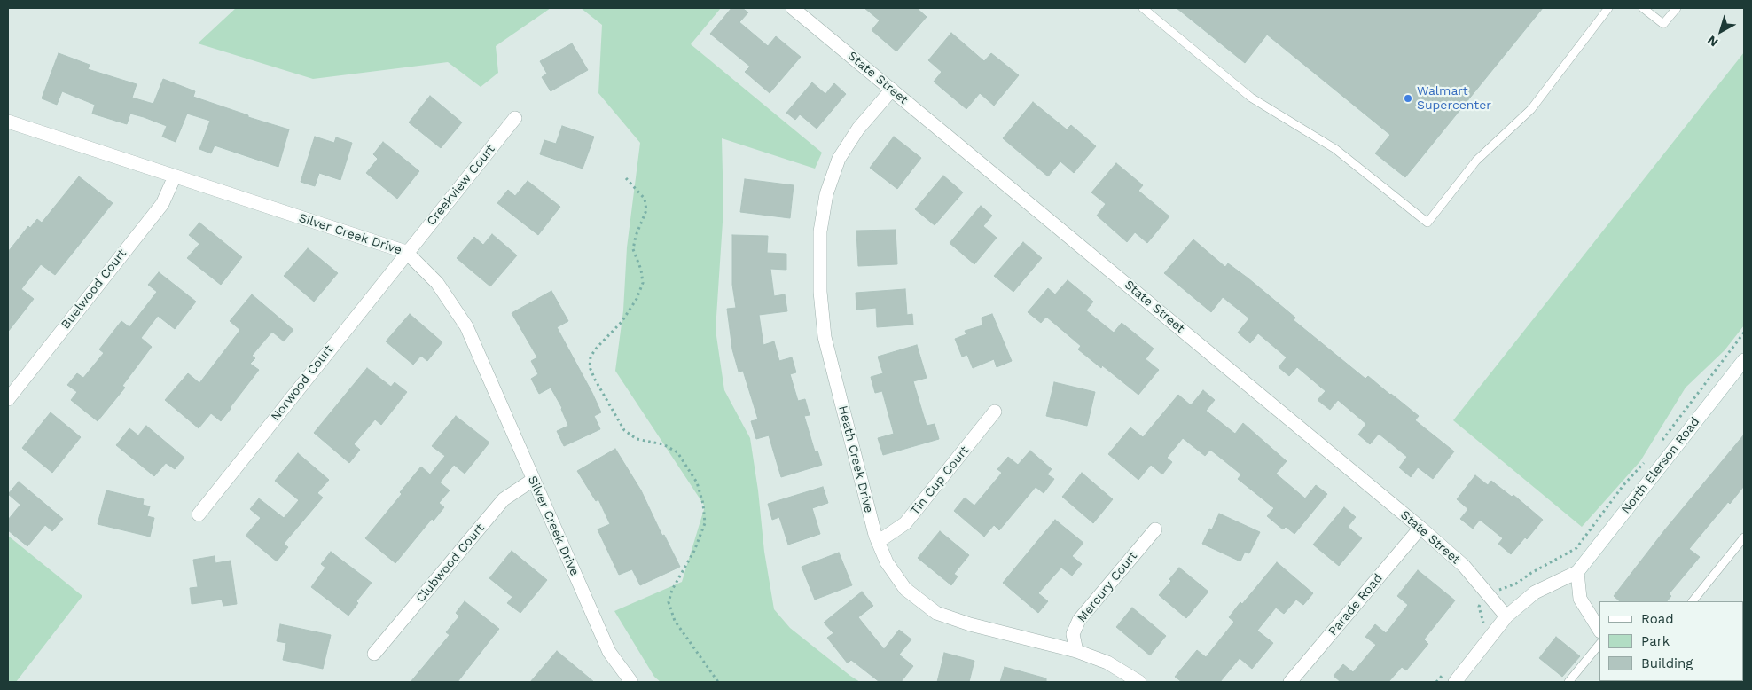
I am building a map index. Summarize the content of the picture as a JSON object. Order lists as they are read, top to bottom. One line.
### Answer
{"streets":{"street":["State Street","Creekview Court","Silver Creek Drive","Buelwood Court","Norwood Court","Heath Creek Drive","North Elerson Road","Tin Cup Court","Clubwood Court","Mercury Court","Parade Road"]},"crossings":[["State Street","Heath Creek Drive"],["State Street","Parade Road"],["Creekview Court","Silver Creek Drive"],["Creekview Court","Norwood Court"],["Silver Creek Drive","Buelwood Court"],["Silver Creek Drive","Norwood Court"],["Silver Creek Drive","Clubwood Court"],["Heath Creek Drive","Tin Cup Court"],["Heath Creek Drive","Mercury Court"]],"places":["Walmart Supercenter"],"legend":["Road","Park","Building"],"north":"bottom left"}
